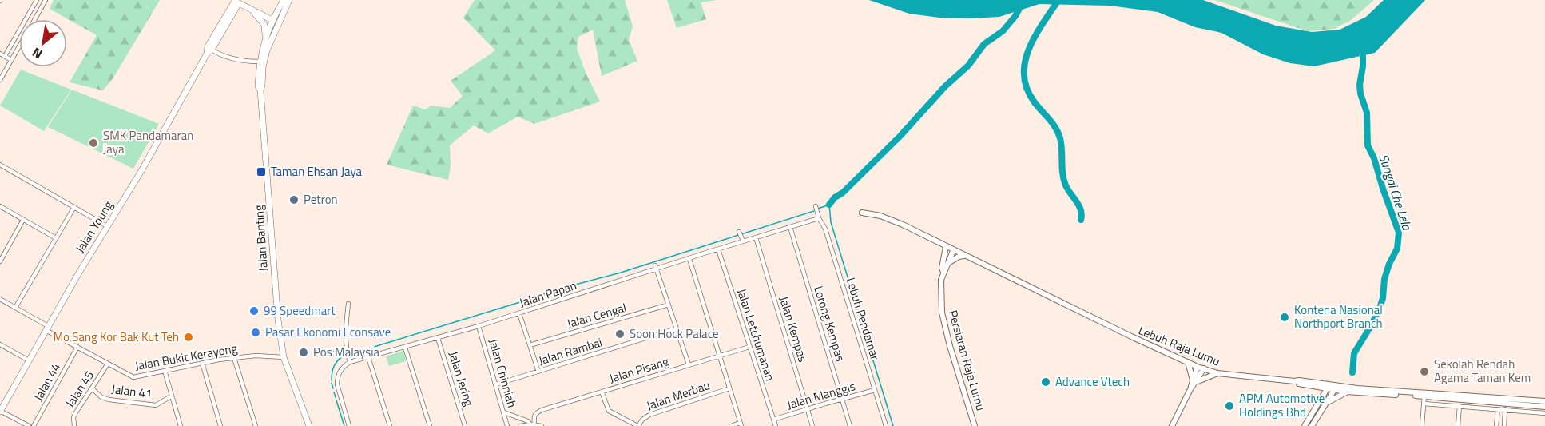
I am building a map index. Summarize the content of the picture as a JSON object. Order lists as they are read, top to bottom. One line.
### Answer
{"streets":{"main road":["Jalan Young","Jalan Banting"],"street":["Jalan Papan","Jalan Cengal","Lebuh Pendamar","Lorong Kempas","Jalan Kempas","Jalan Letchumanan","Lebuh Raja Lumu","Jalan Rambai","Jalan Bukit Kerayong","Persiaran Raja Lumu","Jalan Pisang","Jalan Chinniah","Jalan Jering","Jalan 44","Jalan 45","Jalan 41","Jalan Merbau","Jalan Manggis"]},"crossings":[["Jalan Young","Jalan Bukit Kerayong"],["Jalan Banting","Jalan Bukit Kerayong"],["Jalan Papan","Lebuh Pendamar"],["Jalan Papan","Lorong Kempas"],["Jalan Papan","Jalan Kempas"],["Jalan Papan","Jalan Letchumanan"],["Jalan Papan","Jalan Chinniah"],["Jalan Papan","Jalan Jering"],["Lebuh Pendamar","Jalan Manggis"],["Lorong Kempas","Jalan Manggis"],["Jalan Kempas","Jalan Manggis"],["Jalan Letchumanan","Jalan Pisang"],["Jalan Letchumanan","Jalan Manggis"],["Jalan Rambai","Jalan Chinniah"],["Jalan Bukit Kerayong","Jalan 44"],["Jalan Bukit Kerayong","Jalan 45"],["Jalan 45","Jalan 41"]],"water":["Sungai Che Lela"],"places":{"other":["SMK Pandamaran Jaya","Petron","99 Speedmart","Kontena Nasional Northport Branch","Pasar Ekonomi Econsave","Soon Hock Palace","Mo Sang Kor Bak Kut Teh","Pos Malaysia","Sekolah Rendah Agama Taman Kem","Advance Vtech","APM Automotive Holdings Bhd"],"transit":["Taman Ehsan Jaya"]},"north":"bottom left"}
